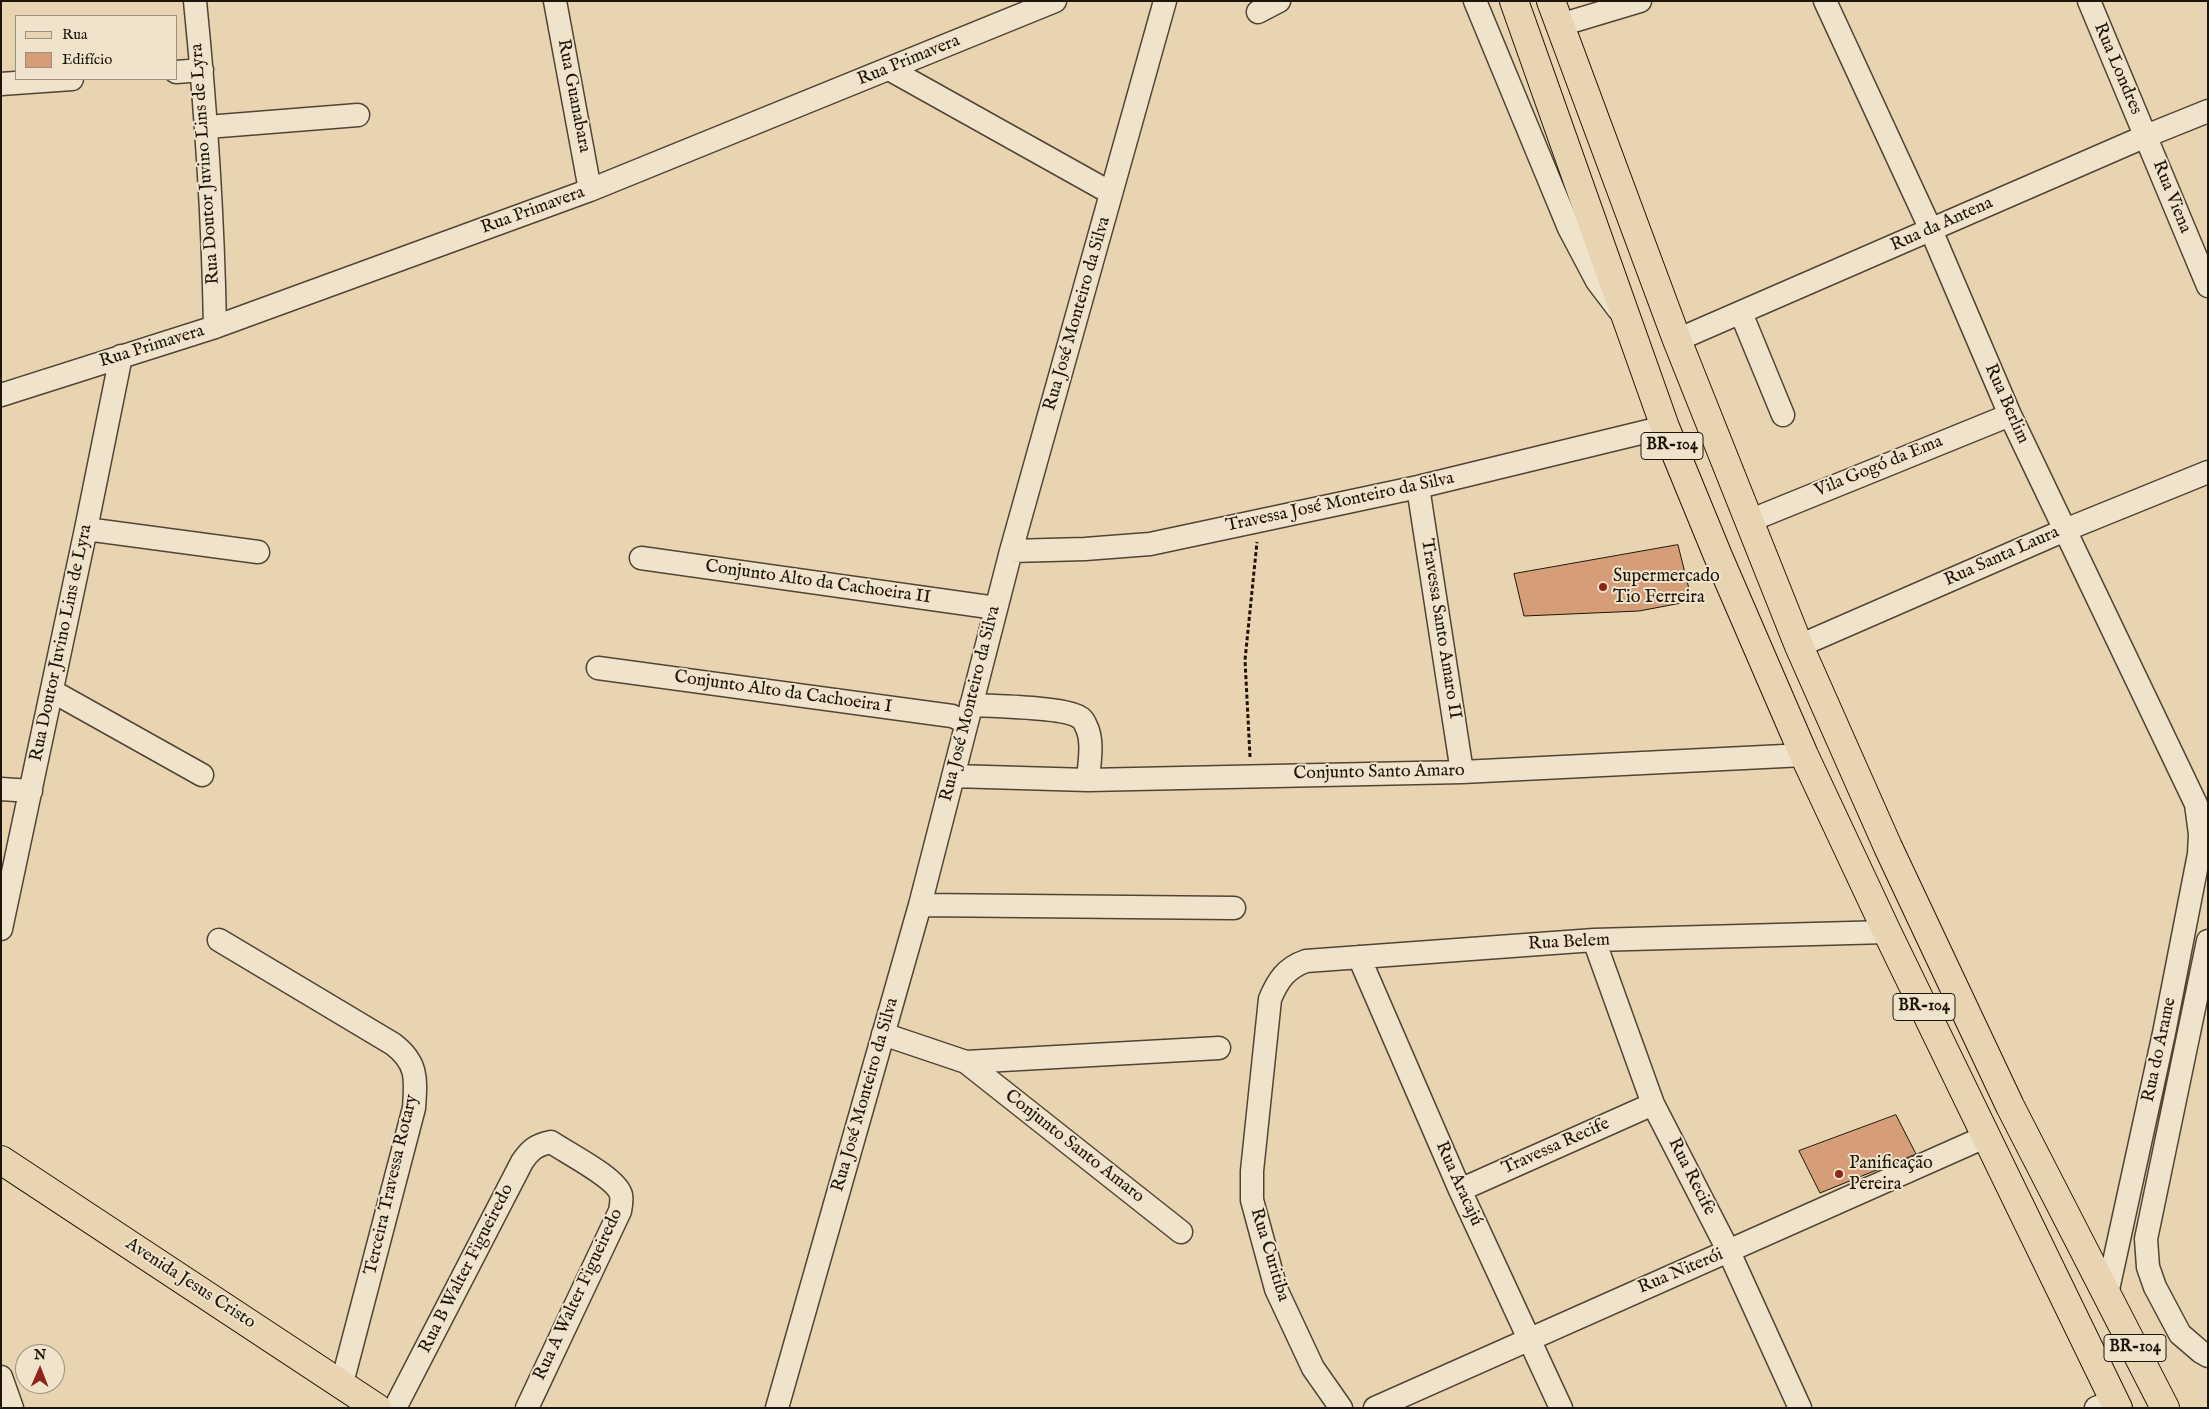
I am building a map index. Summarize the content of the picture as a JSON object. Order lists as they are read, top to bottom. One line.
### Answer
{"streets":{"main road":["BR-104","Avenida Jesus Cristo"],"street":["Rua Primavera","Rua Londres","Rua Guanabara","Rua Doutor Juvino Lins de Lyra","Rua Viena","Rua da Antena","Rua José Monteiro da Silva","Rua Berlim","Vila Gogó da Ema","Travessa José Monteiro da Silva","Rua Santa Laura","Conjunto Alto da Cachoeira II","Travessa Santo Amaro II","Conjunto Alto da Cachoeira I","Conjunto Santo Amaro","Rua Belem","Rua do Arame","Travessa Recife","Rua Recife","Rua Aracajú","Terceira Travessa Rotary","Rua Curitiba","Rua B Walter Figueiredo","Rua Niterói","Rua A Walter Figueiredo"]},"crossings":[["Rua Primavera","Rua Guanabara"],["Rua Primavera","Rua Doutor Juvino Lins de Lyra"],["Rua Londres","Rua Viena"],["Rua Londres","Rua da Antena"],["Rua Viena","Rua da Antena"],["Rua da Antena","Rua Berlim"],["Rua da Antena","BR-104"],["Rua José Monteiro da Silva","Travessa José Monteiro da Silva"],["Rua José Monteiro da Silva","Conjunto Alto da Cachoeira II"],["Rua José Monteiro da Silva","Conjunto Alto da Cachoeira I"],["Rua José Monteiro da Silva","Conjunto Santo Amaro"],["Rua Berlim","Vila Gogó da Ema"],["Rua Berlim","Rua Santa Laura"],["Rua Berlim","Rua do Arame"],["BR-104","Vila Gogó da Ema"],["BR-104","Travessa José Monteiro da Silva"],["BR-104","Rua Santa Laura"],["BR-104","Conjunto Santo Amaro"],["BR-104","Rua Belem"],["BR-104","Rua do Arame"],["BR-104","Rua Niterói"],["Travessa José Monteiro da Silva","Travessa Santo Amaro II"],["Travessa Santo Amaro II","Conjunto Santo Amaro"],["Conjunto Alto da Cachoeira I","Conjunto Santo Amaro"],["Rua Belem","Rua Recife"],["Rua Belem","Rua Aracajú"],["Rua Belem","Rua Curitiba"],["Travessa Recife","Rua Recife"],["Travessa Recife","Rua Aracajú"],["Rua Recife","Rua Niterói"],["Rua Aracajú","Rua Niterói"],["Terceira Travessa Rotary","Avenida Jesus Cristo"],["Rua B Walter Figueiredo","Rua A Walter Figueiredo"]],"places":["Supermercado Tio Ferreira","Panificação Pereira"],"legend":["Rua","Edifício"],"north":"top"}
